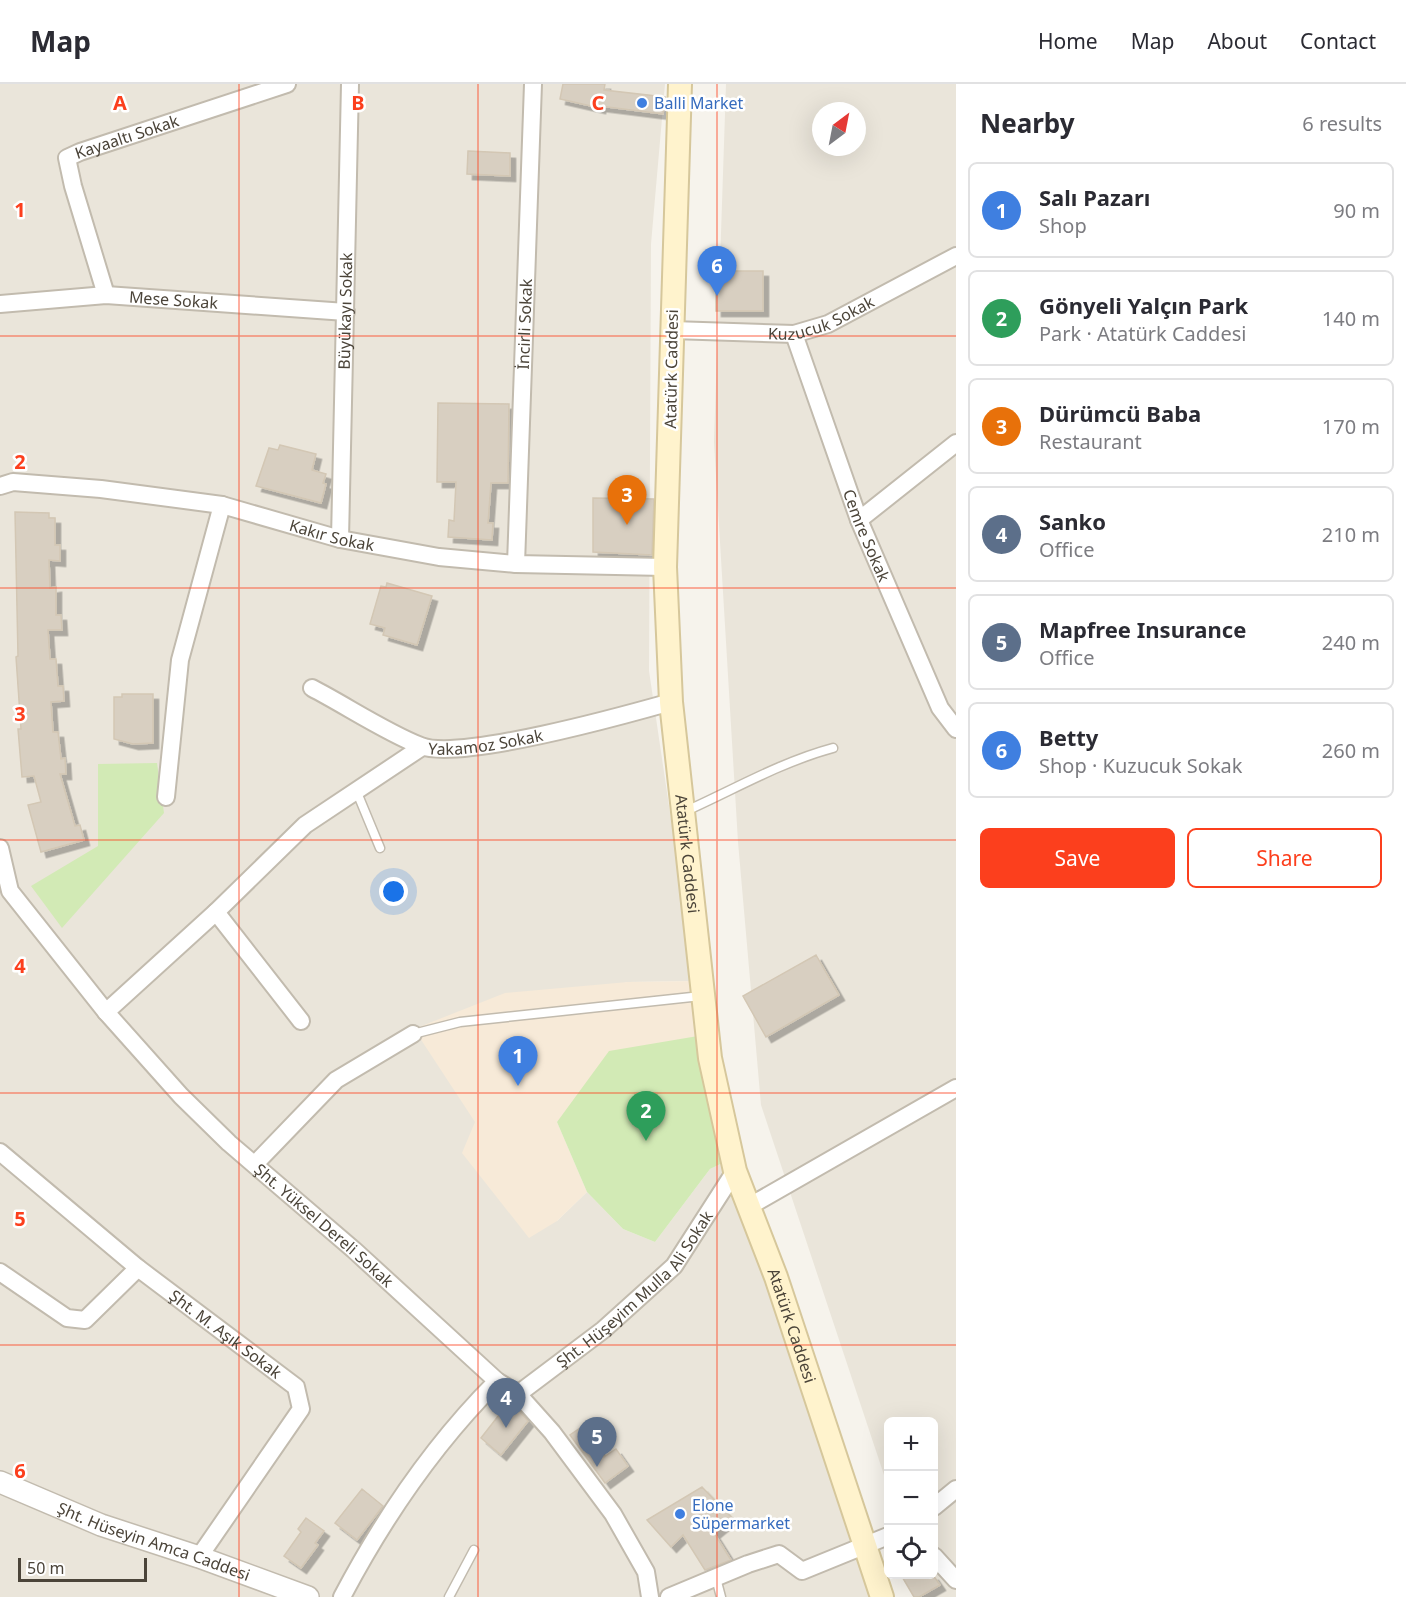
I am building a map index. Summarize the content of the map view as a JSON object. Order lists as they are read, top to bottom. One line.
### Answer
{"streets":{"main road":["Atatürk Caddesi"],"street":["Kayaaltı Sokak","Mese Sokak","Büyükayı Sokak","Kuzucuk Sokak","İncirli Sokak","Kakır Sokak","Cemre Sokak","Yakamoz Sokak","Şht. Yüksel Dereli Sokak","Şht. Hüşeyim Mulla Ali Sokak","Şht. M. Aşık Sokak","Şht. Hüseyin Amca Caddesi"]},"crossings":[["Kayaaltı Sokak","Mese Sokak"],["Mese Sokak","Büyükayı Sokak"],["Büyükayı Sokak","Kakır Sokak"],["Kuzucuk Sokak","Atatürk Caddesi"],["Kuzucuk Sokak","Cemre Sokak"],["İncirli Sokak","Kakır Sokak"],["Atatürk Caddesi","Kakır Sokak"],["Atatürk Caddesi","Yakamoz Sokak"],["Atatürk Caddesi","Şht. Hüşeyim Mulla Ali Sokak"],["Şht. Yüksel Dereli Sokak","Şht. Hüşeyim Mulla Ali Sokak"],["Şht. M. Aşık Sokak","Şht. Hüseyin Amca Caddesi"]],"places":["Balli Market","Elone Süpermarket"],"scale_bar":"50 m","north":"top right","page":{"header":"Map","nav":["Home","Map","About","Contact"],"heading":["Nearby","6 results"],"list":[{"mark":"1","name":"Salı Pazarı","note":"Shop","value":"90 m"},{"mark":"2","name":"Gönyeli Yalçın Park","note":"Park · Atatürk Caddesi","value":"140 m"},{"mark":"3","name":"Dürümcü Baba","note":"Restaurant","value":"170 m"},{"mark":"4","name":"Sanko","note":"Office","value":"210 m"},{"mark":"5","name":"Mapfree Insurance","note":"Office","value":"240 m"},{"mark":"6","name":"Betty","note":"Shop · Kuzucuk Sokak","value":"260 m"}],"pins":["6","3","1","2","4","5"],"buttons":["Save","Share"],"map_buttons":["+","−"],"scale":"50 m"},"grid":{"columns":["A","B","C"],"rows":["1","2","3","4","5","6"]}}
